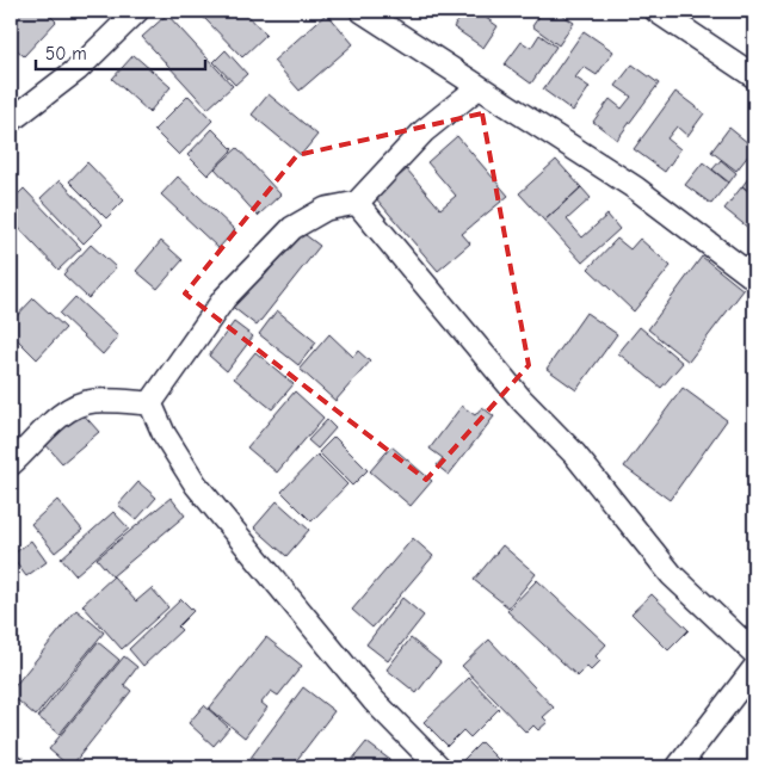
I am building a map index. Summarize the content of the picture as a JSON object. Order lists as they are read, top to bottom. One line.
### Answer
{"scale_bar":"50 m"}
